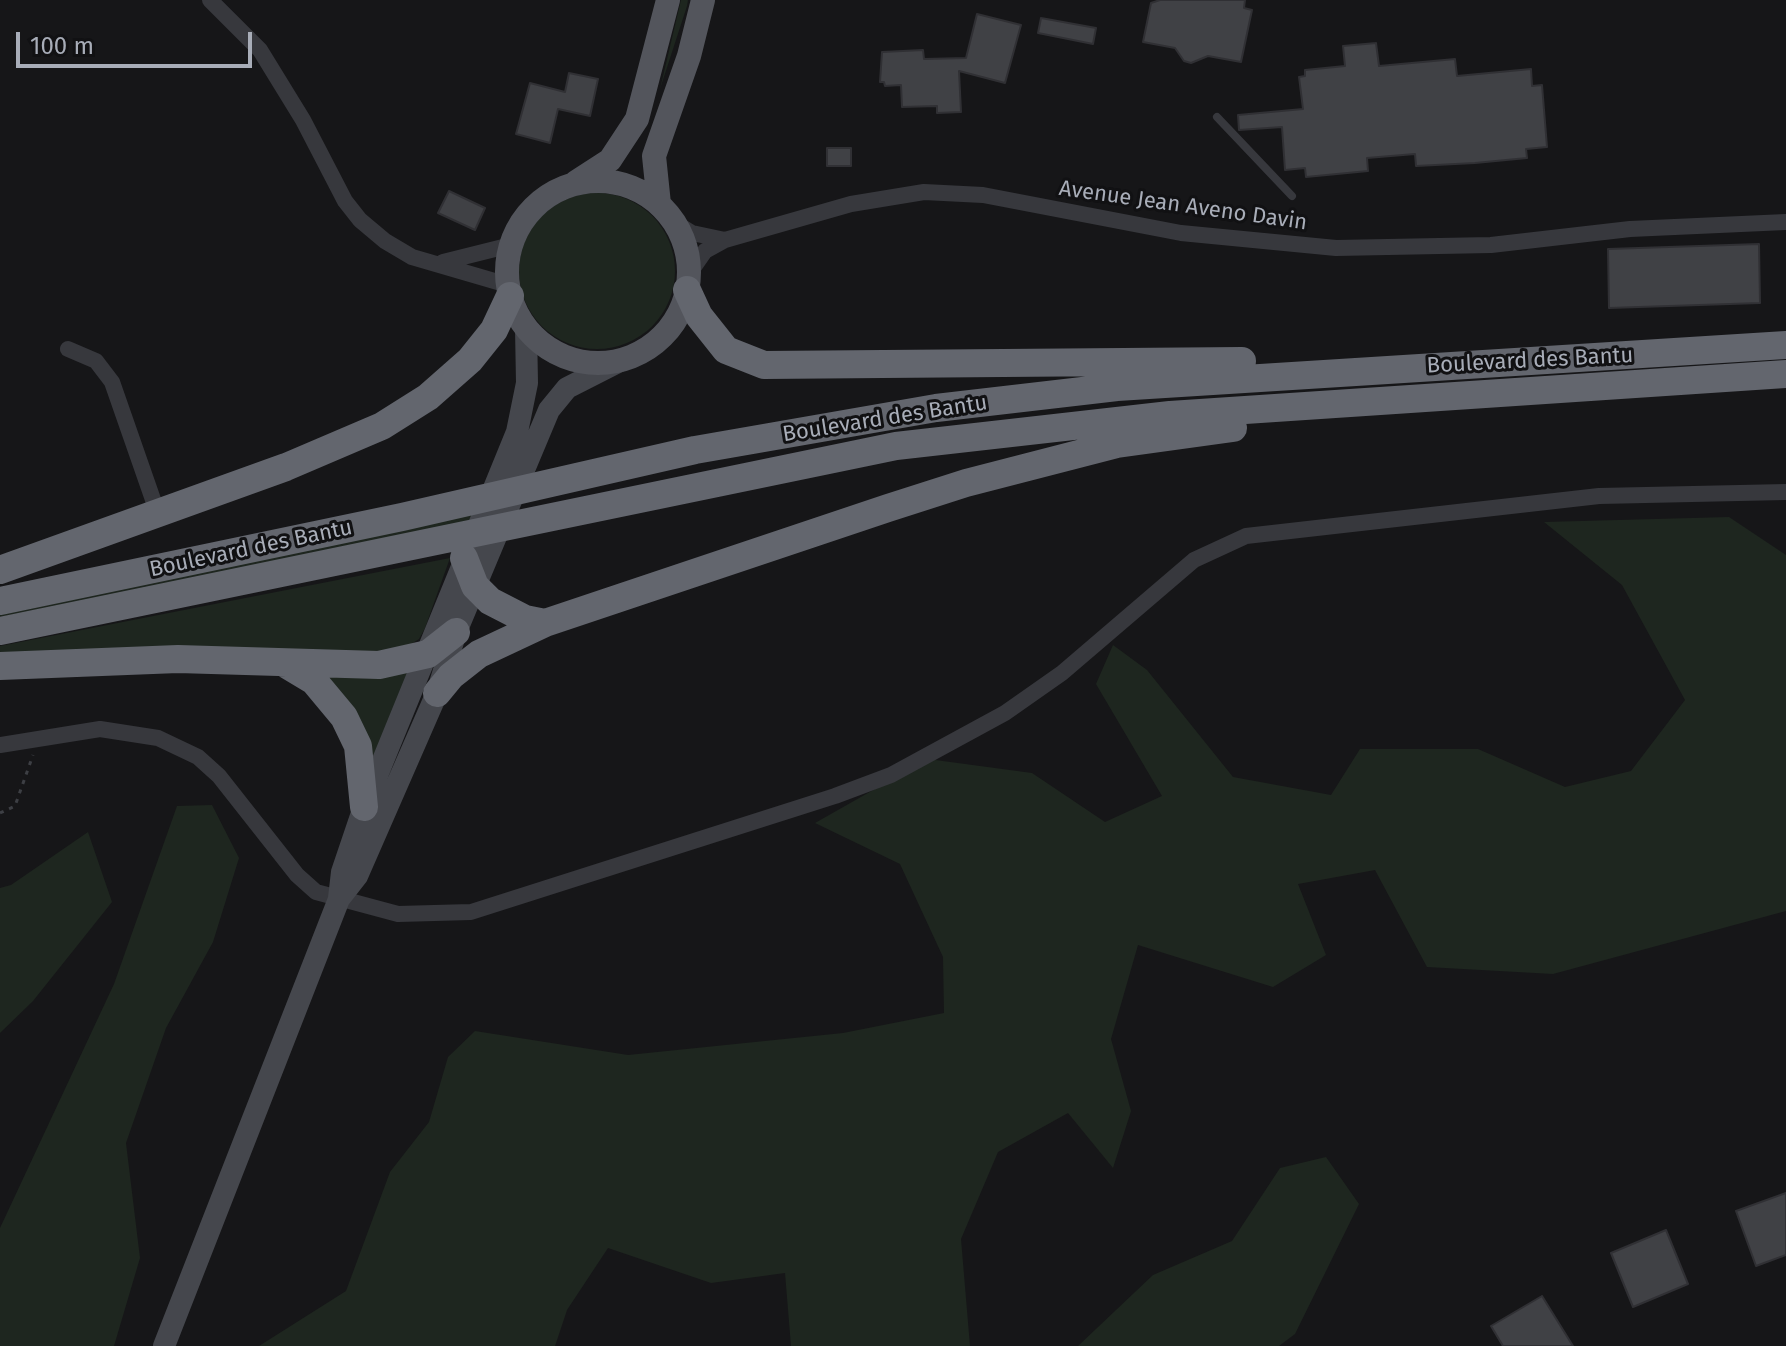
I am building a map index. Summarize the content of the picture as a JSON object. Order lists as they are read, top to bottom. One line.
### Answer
{"streets":{"highway":["Boulevard des Bantu"],"street":["Avenue Jean Aveno Davin"]},"scale_bar":"100 m"}
